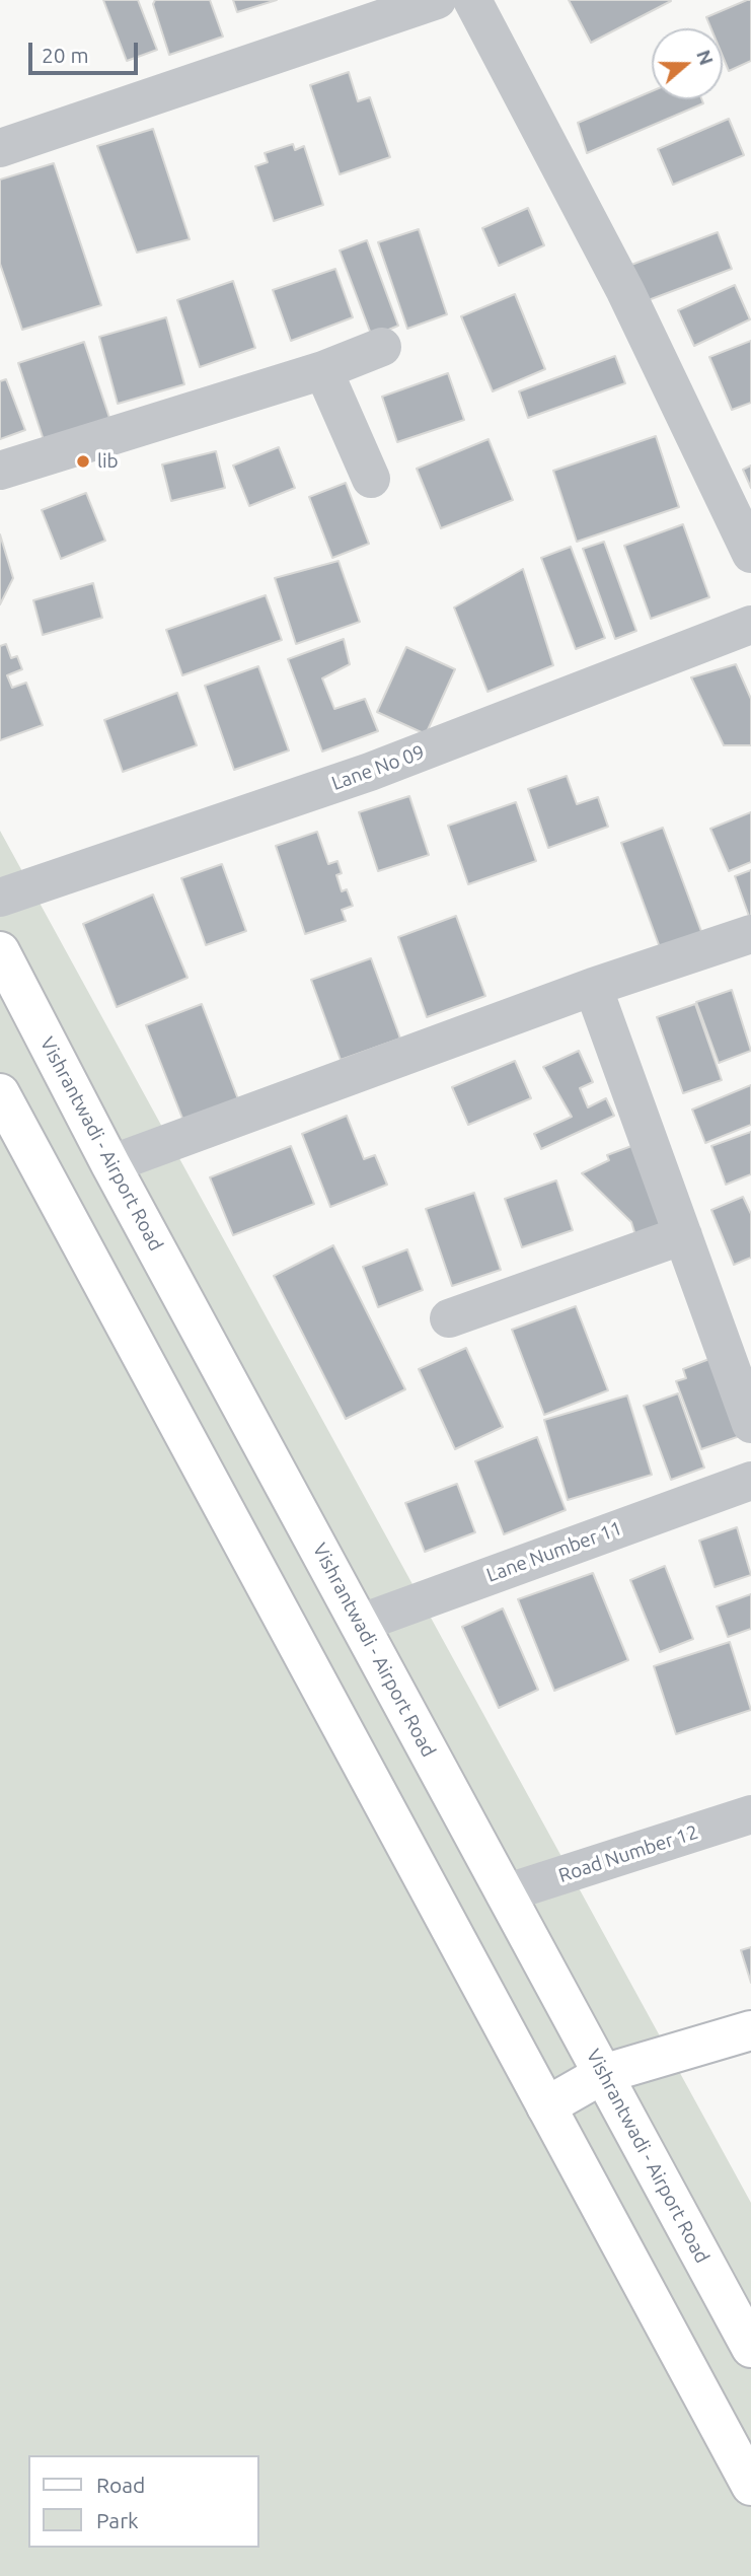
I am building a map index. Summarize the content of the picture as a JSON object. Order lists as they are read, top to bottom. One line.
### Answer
{"streets":{"main road":["Vishrantwadi - Airport Road"],"street":["Lane No 09","Lane Number 11","Road Number 12"]},"crossings":[["Vishrantwadi - Airport Road","Lane Number 11"],["Vishrantwadi - Airport Road","Road Number 12"]],"places":["lib"],"legend":["Road","Park"],"scale_bar":"20 m","north":"right"}
